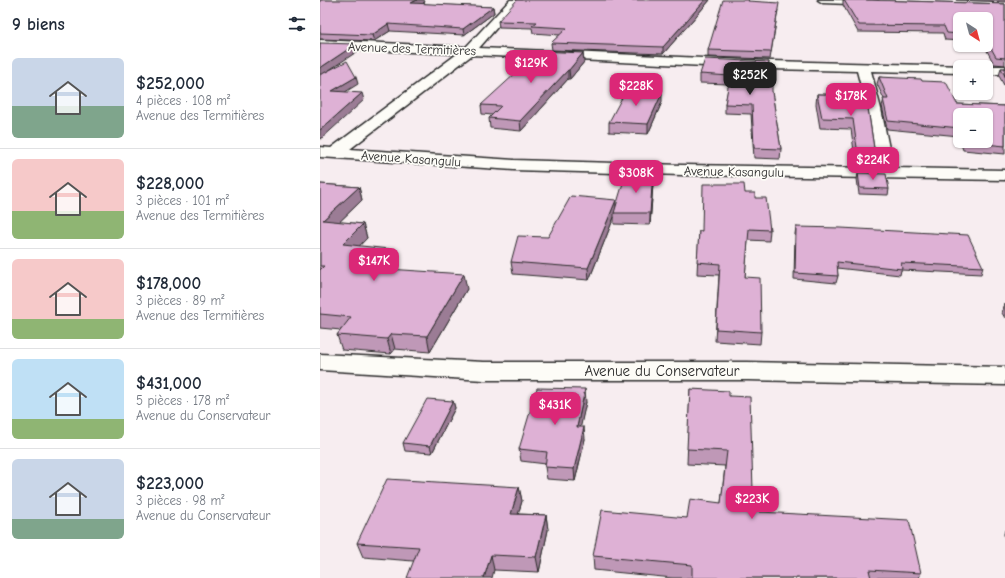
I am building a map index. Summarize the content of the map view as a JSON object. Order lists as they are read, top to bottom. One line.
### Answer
{"streets":{"street":["Avenue des Termitières","Avenue Kasangulu","Avenue du Conservateur"]},"north":"bottom right","page":{"heading":"9 biens","map_buttons":["+","−"],"list":[{"name":"$252,000","note":"4 pièces · 108 m² · Avenue des Termitières"},{"name":"$228,000","note":"3 pièces · 101 m² · Avenue des Termitières"},{"name":"$178,000","note":"3 pièces · 89 m² · Avenue des Termitières"},{"name":"$431,000","note":"5 pièces · 178 m² · Avenue du Conservateur"},{"name":"$223,000","note":"3 pièces · 98 m² · Avenue du Conservateur"}],"price":["$129K","$252K","$228K","$178K","$224K","$308K","$147K","$431K","$223K"]}}
